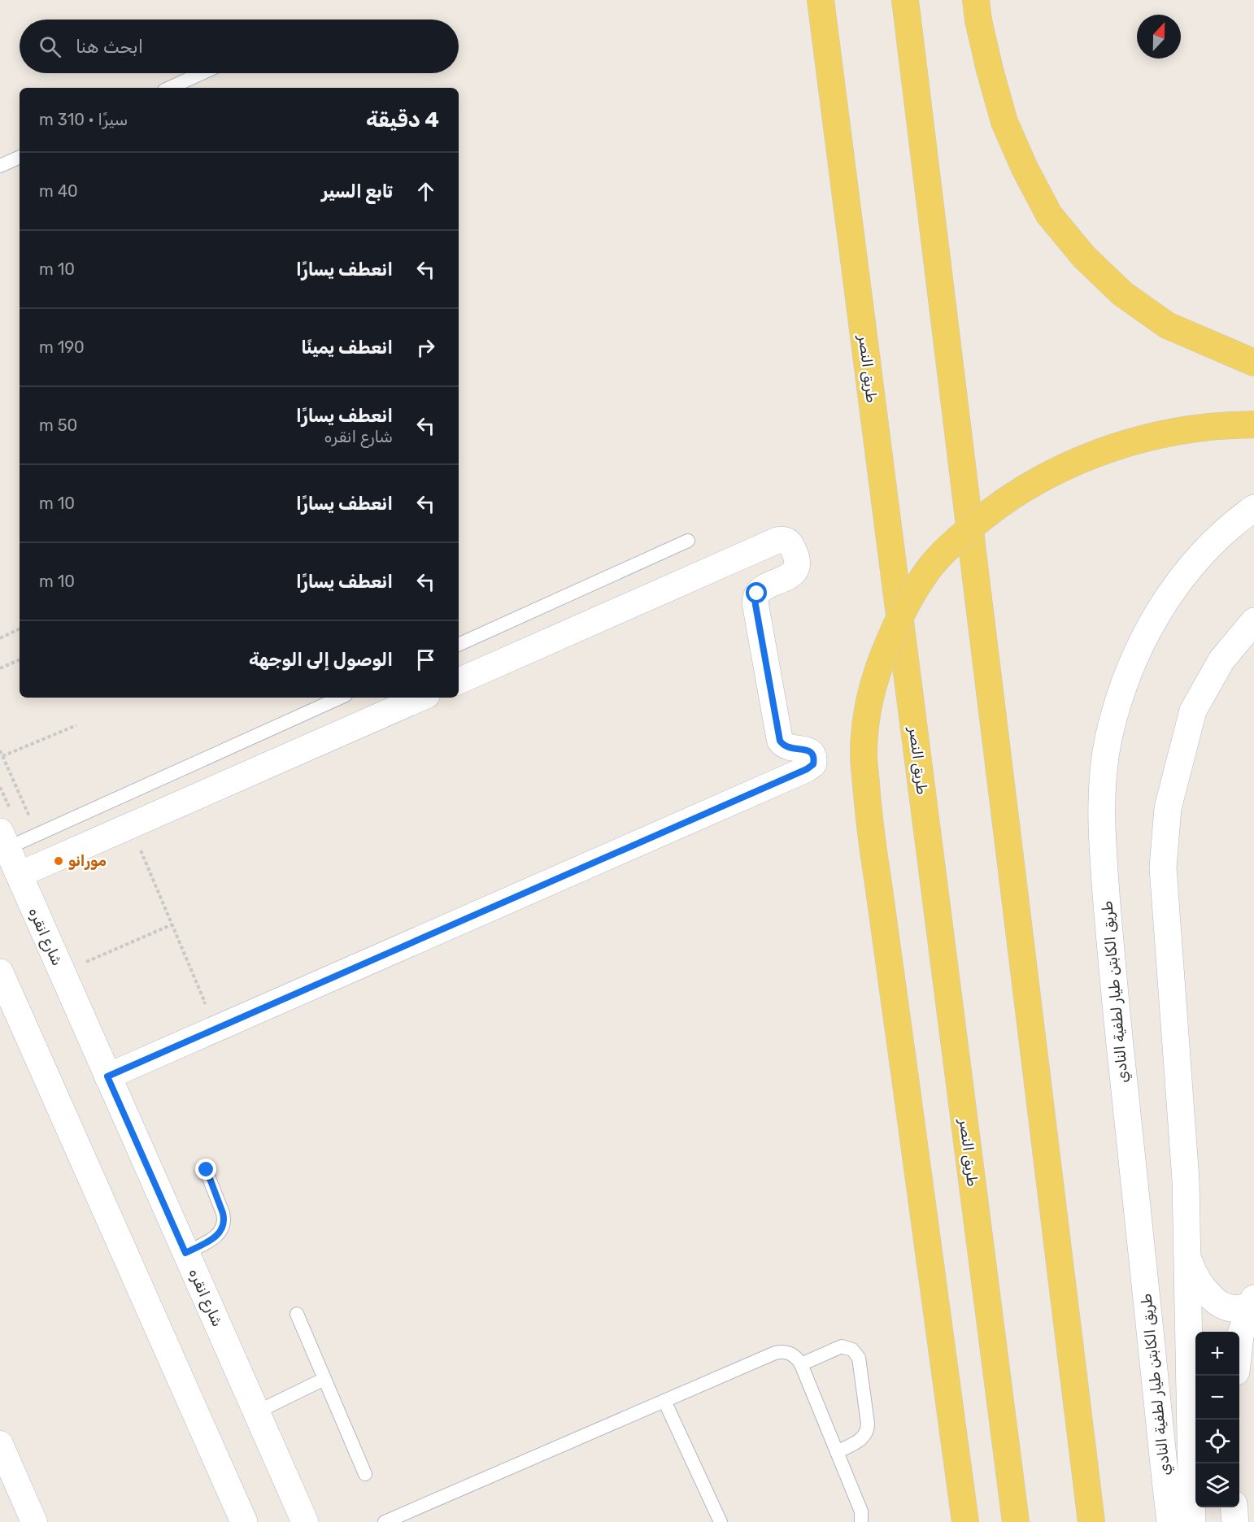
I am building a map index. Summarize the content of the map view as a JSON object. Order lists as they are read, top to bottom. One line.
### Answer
{"streets":{"main road":["طريق النصر","شارع انقره","طريق الكابتن طيار لطفية النادي"]},"places":["مورانو"],"north":"top","page":{"search":"ابحث هنا","heading":["4 دقيقة","سيرًا · 310 m"],"list":[["تابع السير","40 m"],["انعطف يسارًا","10 m"],["انعطف يمينًا","190 m"],["انعطف يسارًا","شارع انقره","50 m"],["انعطف يسارًا","10 m"],["انعطف يسارًا","10 m"],"الوصول إلى الوجهة"],"map_buttons":["+","−"]}}
